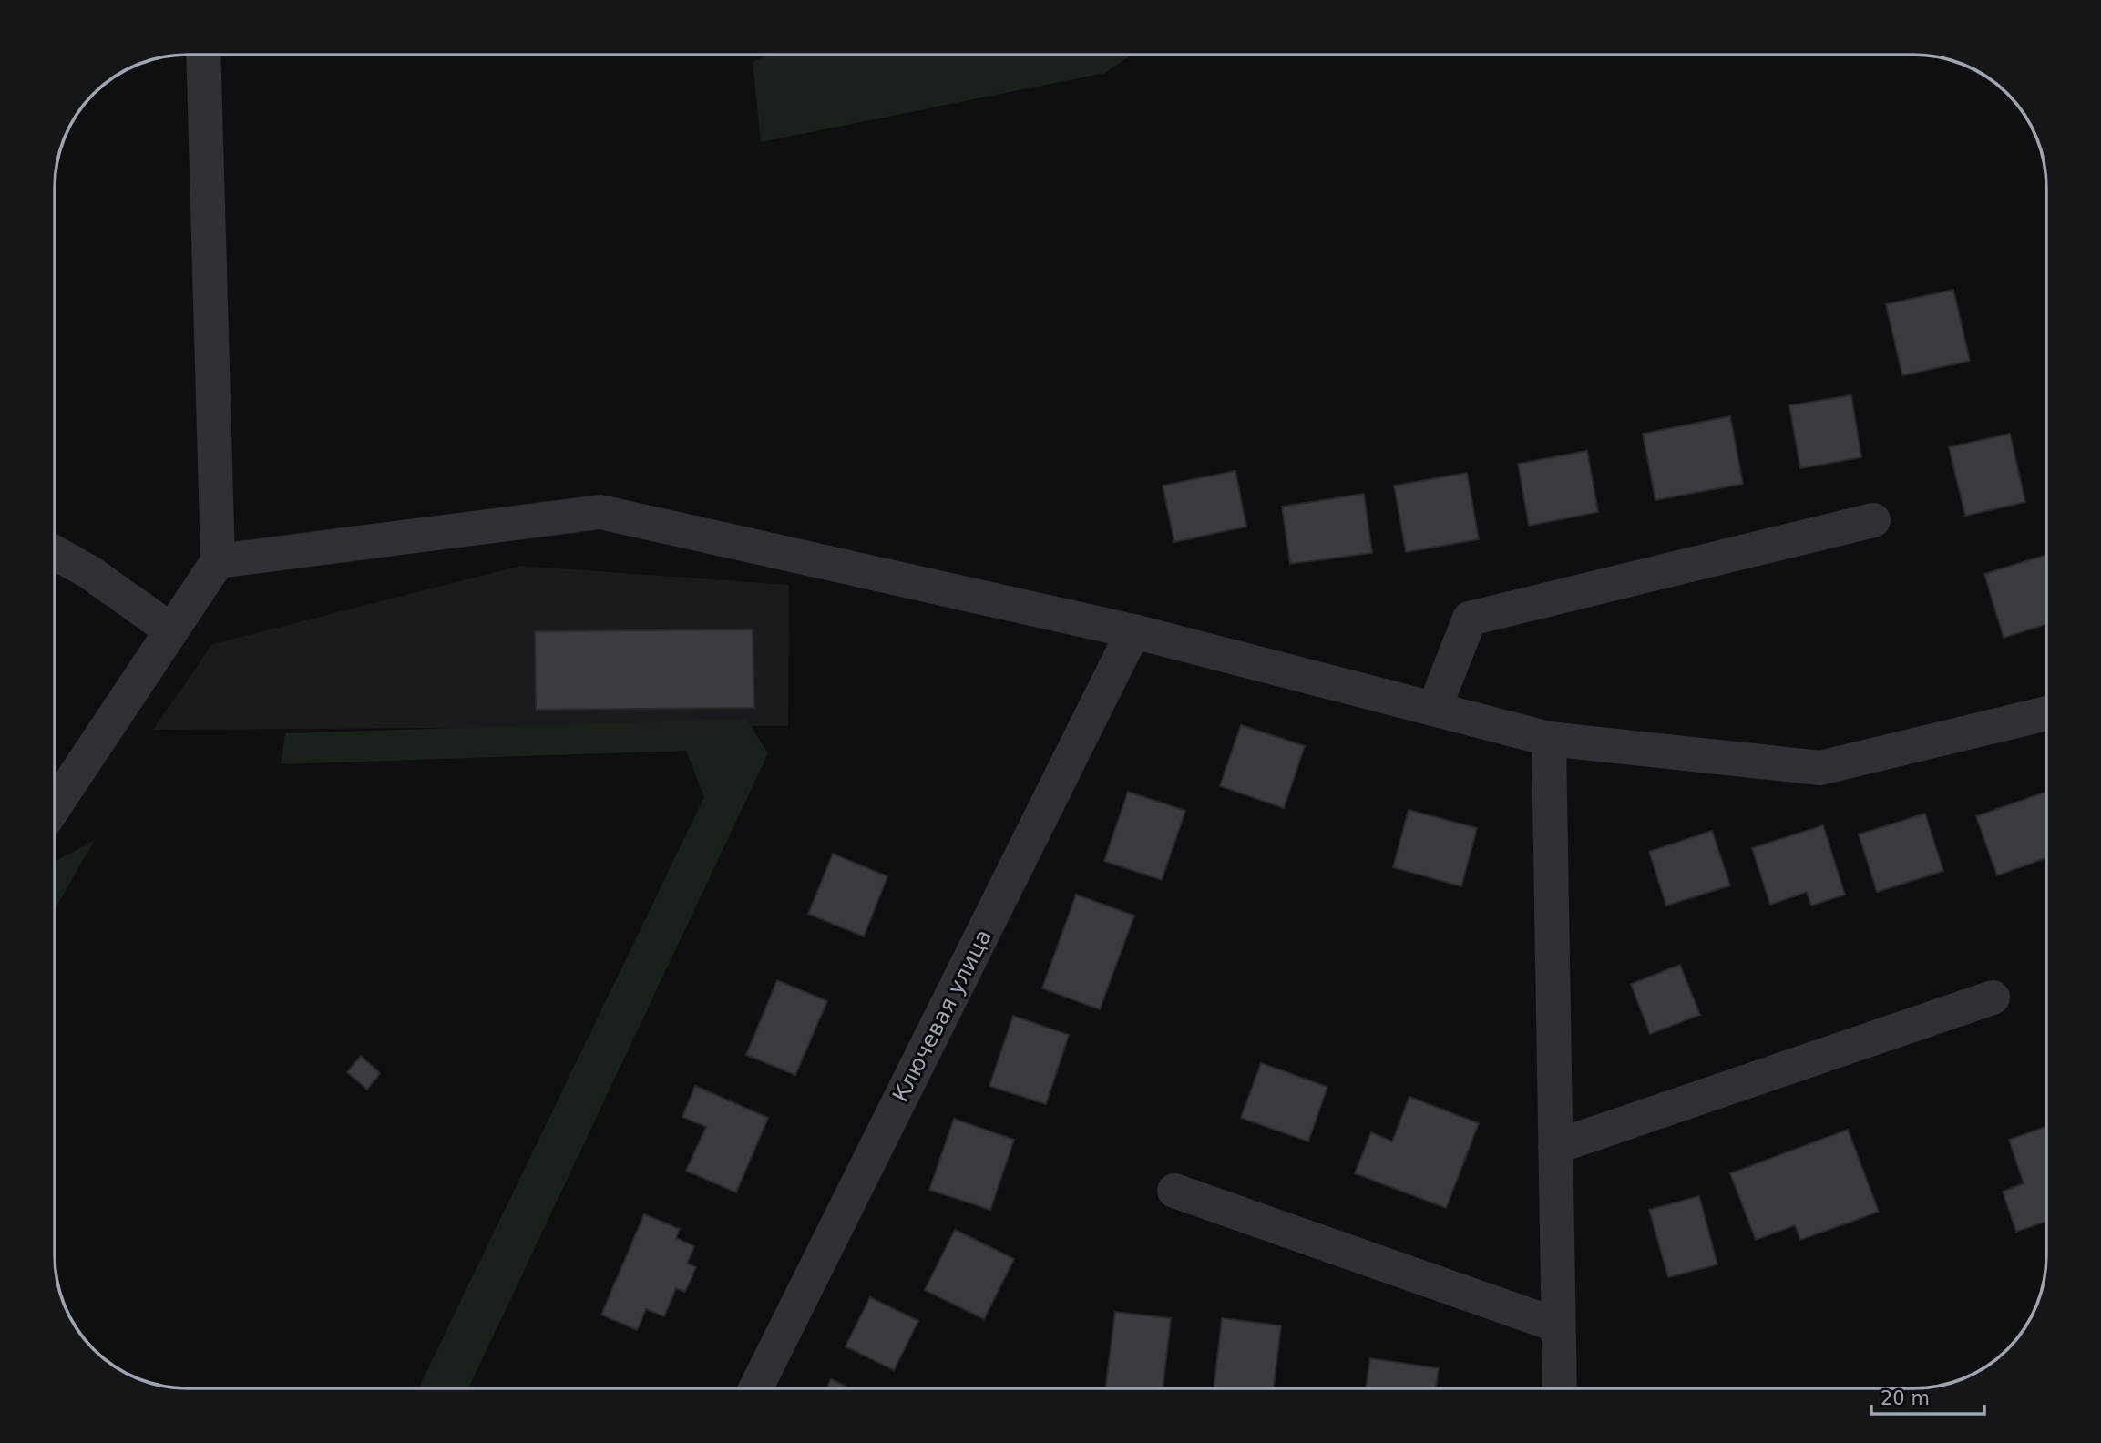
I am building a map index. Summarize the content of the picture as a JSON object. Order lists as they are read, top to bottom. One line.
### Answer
{"streets":{"street":["Ключевая улица"]},"scale_bar":"20 m"}
